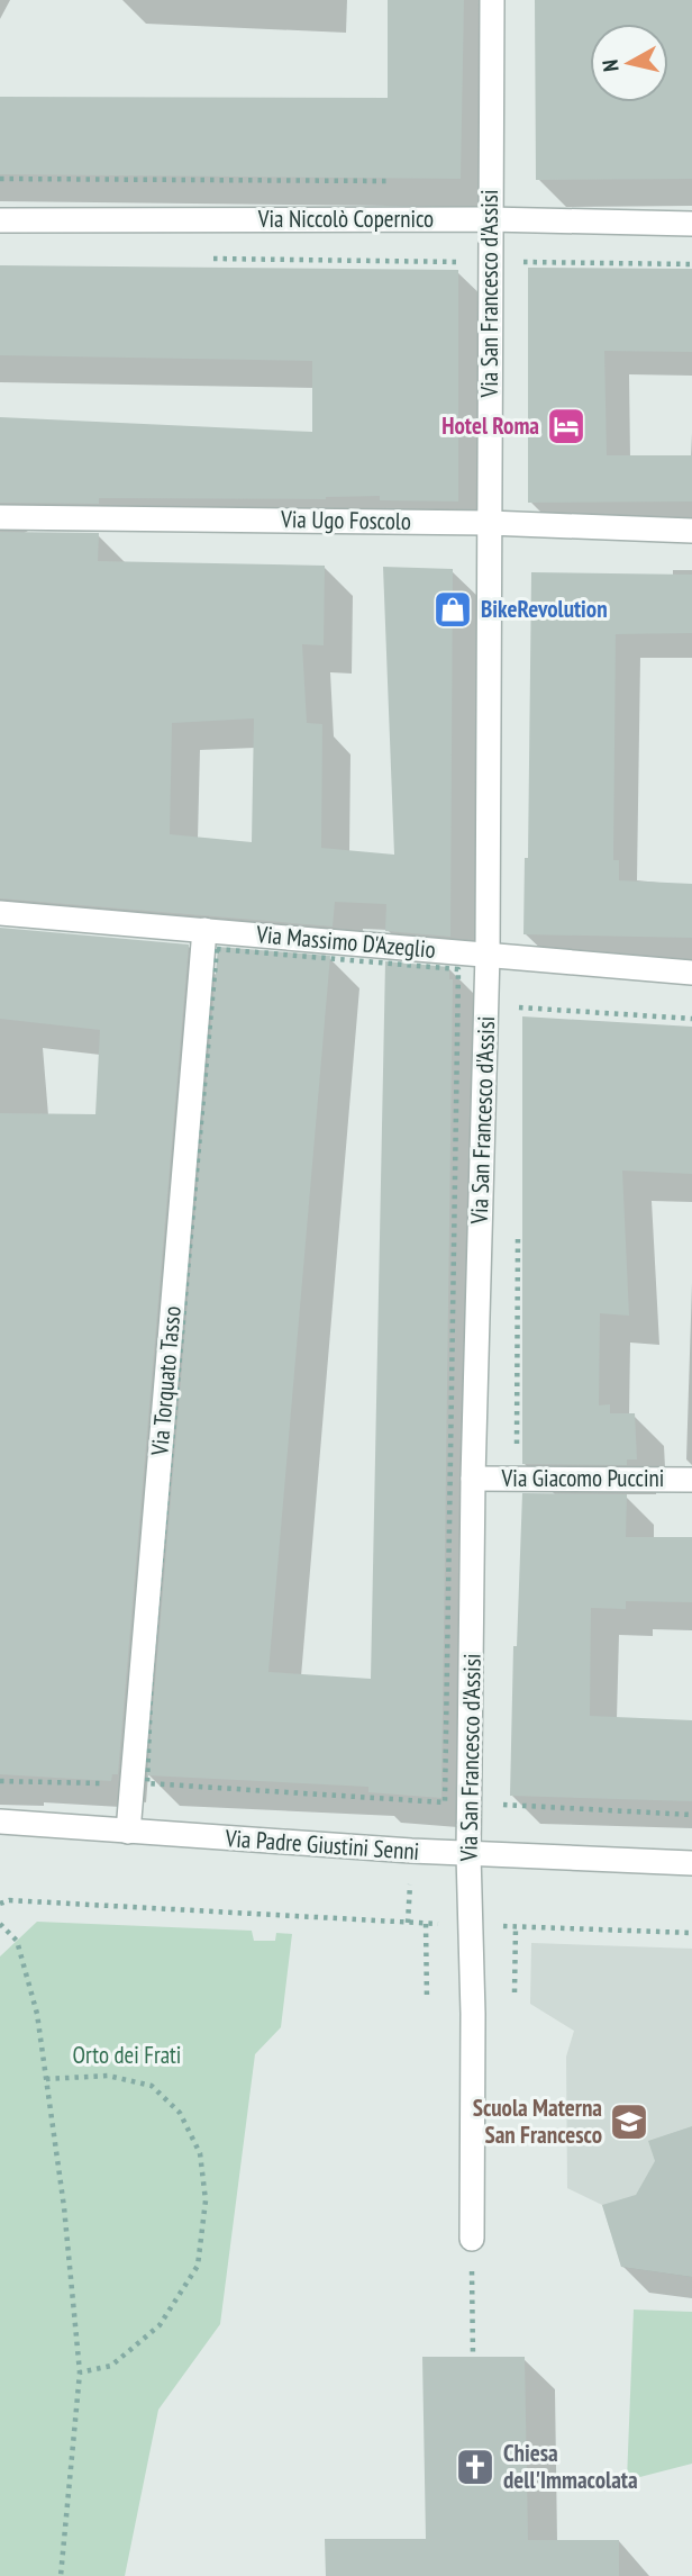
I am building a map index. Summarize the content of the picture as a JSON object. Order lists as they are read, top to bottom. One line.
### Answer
{"streets":{"street":["Via Niccolò Copernico","Via San Francesco d'Assisi","Via Ugo Foscolo","Via Massimo D'Azeglio","Via Torquato Tasso","Via Giacomo Puccini","Via Padre Giustini Senni"]},"crossings":[["Via Niccolò Copernico","Via San Francesco d'Assisi"],["Via San Francesco d'Assisi","Via Ugo Foscolo"],["Via San Francesco d'Assisi","Via Massimo D'Azeglio"],["Via San Francesco d'Assisi","Via Giacomo Puccini"],["Via San Francesco d'Assisi","Via Padre Giustini Senni"],["Via Massimo D'Azeglio","Via Torquato Tasso"],["Via Torquato Tasso","Via Padre Giustini Senni"]],"parks":["Orto dei Frati"],"places":{"hotel":["Hotel Roma"],"shop":["BikeRevolution"],"school or university":["Scuola Materna San Francesco"],"church":["Chiesa dell'Immacolata"]},"north":"left"}
